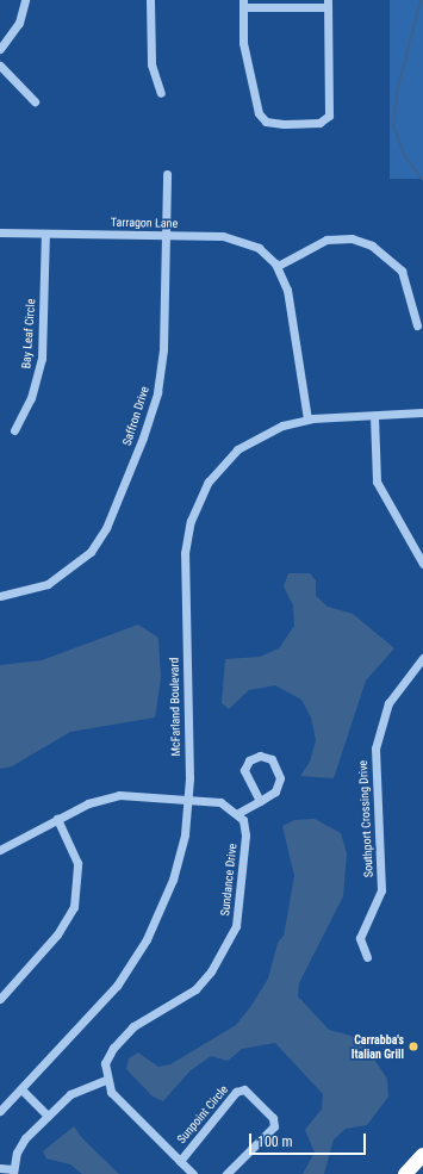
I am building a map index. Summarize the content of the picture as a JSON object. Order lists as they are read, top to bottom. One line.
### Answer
{"streets":{"street":["Tarragon Lane","Bay Leaf Circle","Saffron Drive","McFarland Boulevard","Southport Crossing Drive","Sundance Drive","Sunpoint Circle"]},"crossings":[["Tarragon Lane","Bay Leaf Circle"],["Tarragon Lane","Saffron Drive"],["Sundance Drive","Sunpoint Circle"]],"places":["Carrabba's Italian Grill"],"scale_bar":"100 m"}
